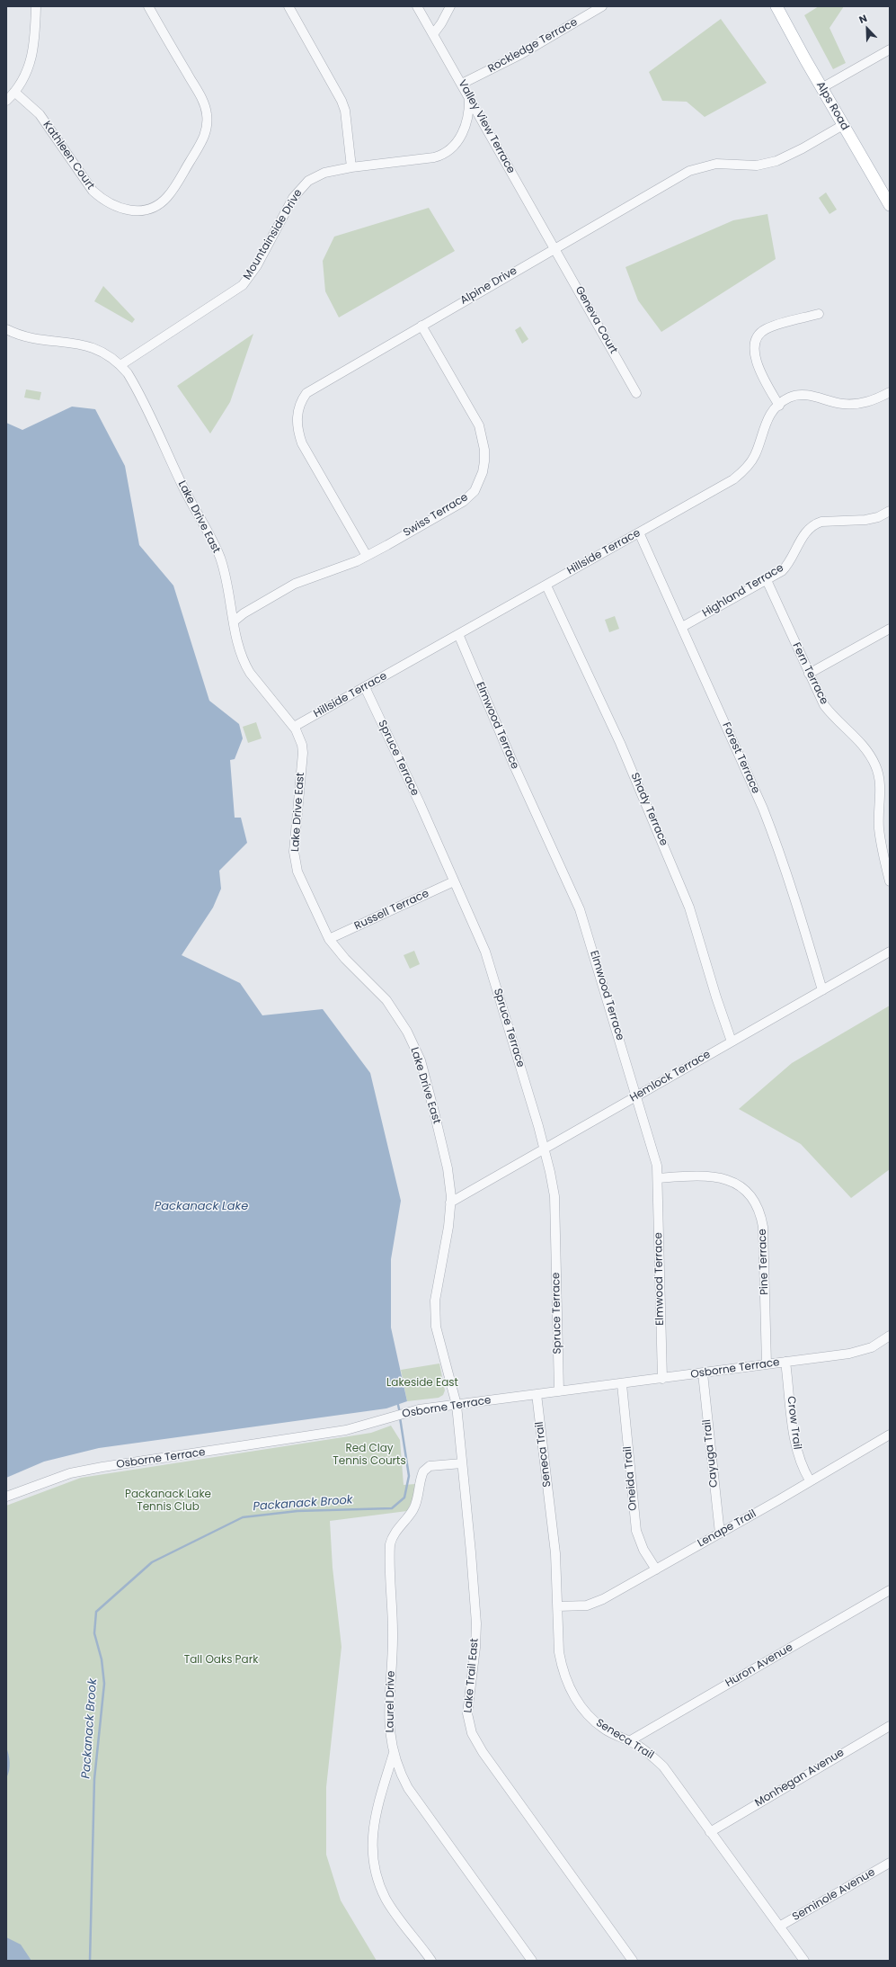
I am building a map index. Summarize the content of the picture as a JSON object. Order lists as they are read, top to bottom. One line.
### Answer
{"streets":{"main road":["Alps Road"],"street":["Rockledge Terrace","Valley View Terrace","Kathleen Court","Mountainside Drive","Alpine Drive","Geneva Court","Swiss Terrace","Lake Drive East","Hillside Terrace","Highland Terrace","Fern Terrace","Elmwood Terrace","Spruce Terrace","Forest Terrace","Shady Terrace","Russell Terrace","Hemlock Terrace","Pine Terrace","Osborne Terrace","Crow Trail","Cayuga Trail","Seneca Trail","Oneida Trail","Lenape Trail","Huron Avenue","Lake Trail East","Laurel Drive","Monhegan Avenue","Seminole Avenue"]},"crossings":[["Rockledge Terrace","Valley View Terrace"],["Alps Road","Alpine Drive"],["Valley View Terrace","Mountainside Drive"],["Valley View Terrace","Alpine Drive"],["Valley View Terrace","Geneva Court"],["Mountainside Drive","Lake Drive East"],["Alpine Drive","Geneva Court"],["Alpine Drive","Swiss Terrace"],["Swiss Terrace","Lake Drive East"],["Lake Drive East","Hillside Terrace"],["Lake Drive East","Russell Terrace"],["Lake Drive East","Hemlock Terrace"],["Lake Drive East","Osborne Terrace"],["Lake Drive East","Lake Trail East"],["Hillside Terrace","Elmwood Terrace"],["Hillside Terrace","Spruce Terrace"],["Hillside Terrace","Forest Terrace"],["Hillside Terrace","Shady Terrace"],["Highland Terrace","Fern Terrace"],["Highland Terrace","Forest Terrace"],["Elmwood Terrace","Hemlock Terrace"],["Elmwood Terrace","Pine Terrace"],["Elmwood Terrace","Osborne Terrace"],["Spruce Terrace","Russell Terrace"],["Spruce Terrace","Hemlock Terrace"],["Spruce Terrace","Osborne Terrace"],["Forest Terrace","Hemlock Terrace"],["Shady Terrace","Hemlock Terrace"],["Pine Terrace","Osborne Terrace"],["Osborne Terrace","Crow Trail"],["Osborne Terrace","Cayuga Trail"],["Osborne Terrace","Seneca Trail"],["Osborne Terrace","Oneida Trail"],["Osborne Terrace","Lake Trail East"],["Crow Trail","Lenape Trail"],["Cayuga Trail","Lenape Trail"],["Seneca Trail","Lenape Trail"],["Seneca Trail","Huron Avenue"],["Seneca Trail","Monhegan Avenue"],["Seneca Trail","Seminole Avenue"],["Oneida Trail","Lenape Trail"],["Lake Trail East","Laurel Drive"]],"water":["Packanack Lake","Packanack Brook"],"parks":["Lakeside East","Red Clay Tennis Courts","Packanack Lake Tennis Club","Tall Oaks Park"],"north":"top left"}
